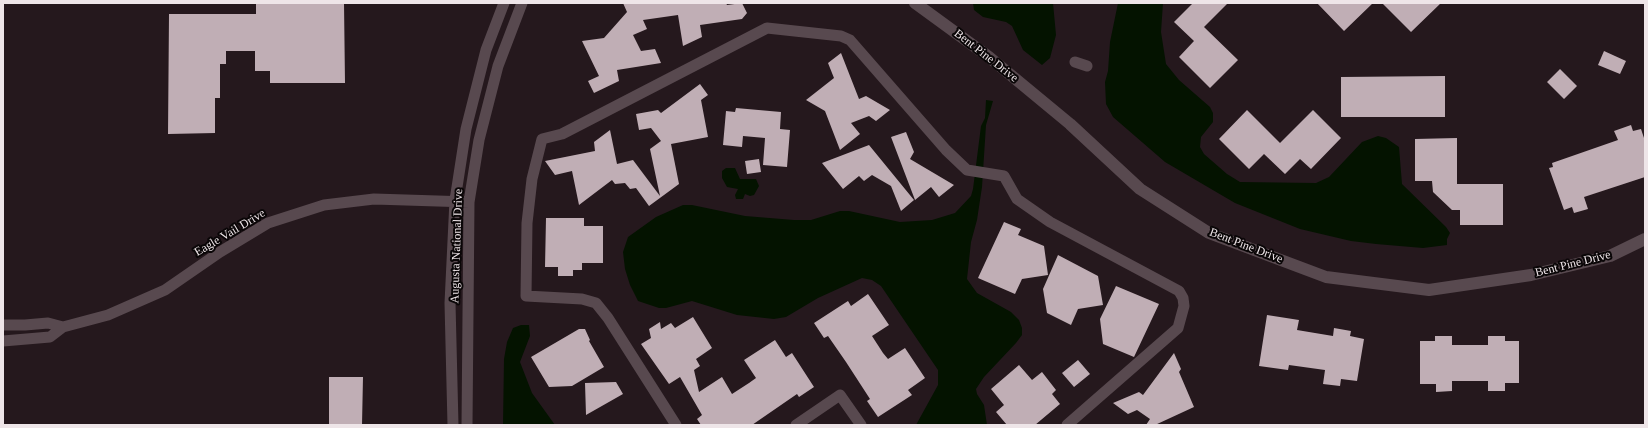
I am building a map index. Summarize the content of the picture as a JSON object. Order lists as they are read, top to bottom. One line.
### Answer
{"streets":{"street":["Bent Pine Drive","Eagle Vail Drive","Augusta National Drive"]},"crossings":[["Eagle Vail Drive","Augusta National Drive"]]}
